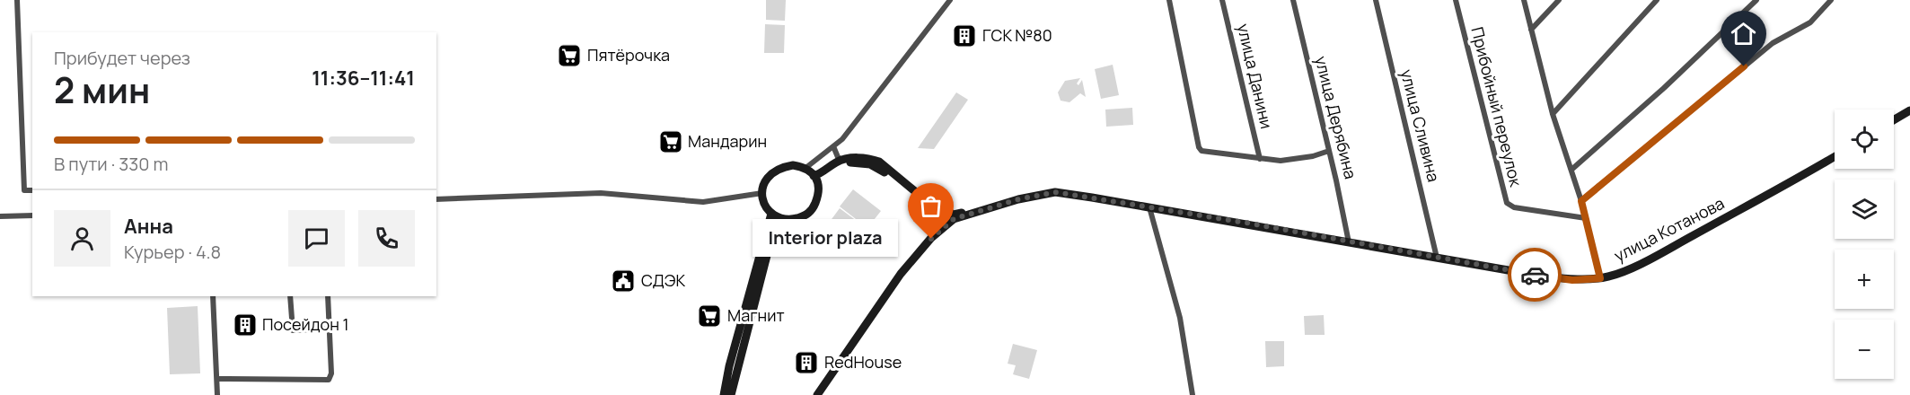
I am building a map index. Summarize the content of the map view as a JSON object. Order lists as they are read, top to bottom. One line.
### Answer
{"streets":{"street":["улица Данини","Прибойный переулок","улица Дерябина","улица Сливина","улица Котанова"]},"crossings":[["улица Дерябина","улица Котанова"],["улица Сливина","улица Котанова"]],"places":{"building":["ГСК №80","Посейдон 1","RedHouse"],"supermarket":["Пятёрочка","Мандарин","Магнит"],"other":["Interior plaza"],"public building":["СДЭК"]},"page":{"heading":["2 мин","Прибудет через","11:36–11:41"],"panel":["Анна","Курьер · 4.8"],"map_buttons":["+","−"],"bar":"В пути · 330 m","bubble":"Interior plaza"}}
